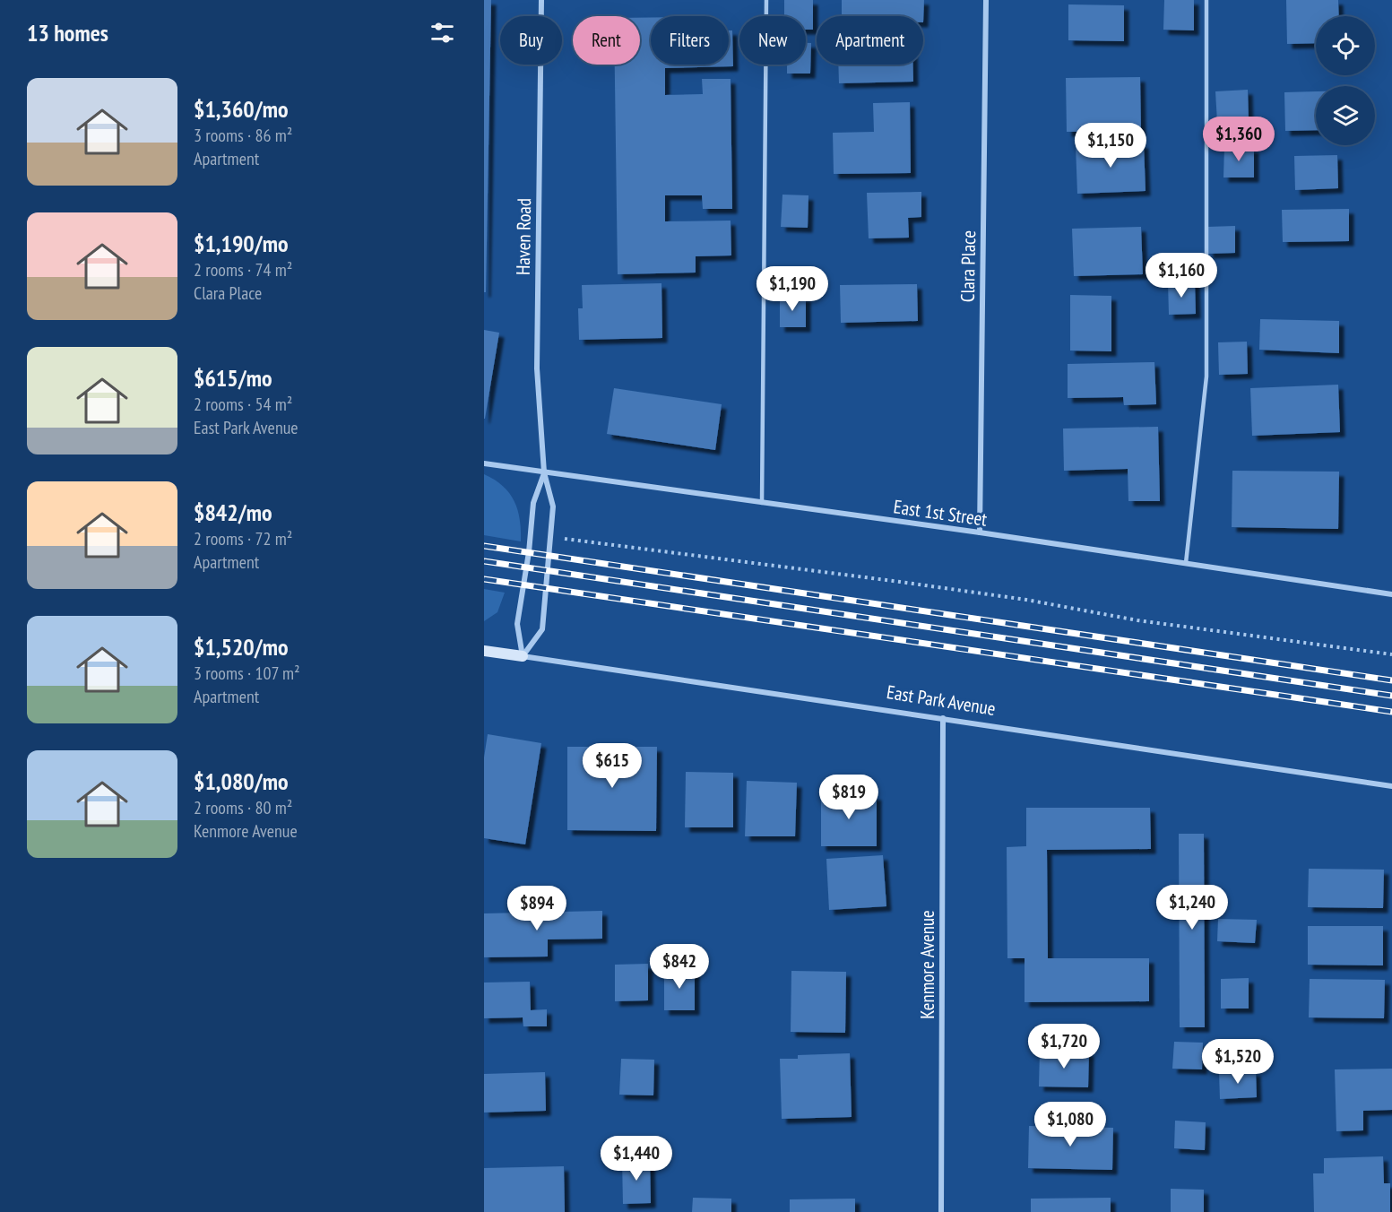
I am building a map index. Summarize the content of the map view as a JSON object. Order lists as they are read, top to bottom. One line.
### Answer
{"streets":{"street":["Haven Road","Clara Place","East 1st Street","East Park Avenue","Kenmore Avenue"]},"crossings":[["Haven Road","East 1st Street"],["Haven Road","East Park Avenue"],["Clara Place","East 1st Street"],["East Park Avenue","Kenmore Avenue"]],"page":{"heading":"13 homes","chip":["Buy","Rent","Filters","New","Apartment"],"list":[{"name":"$1,360/mo","note":"3 rooms · 86 m² · Apartment"},{"name":"$1,190/mo","note":"2 rooms · 74 m² · Clara Place"},{"name":"$615/mo","note":"2 rooms · 54 m² · East Park Avenue"},{"name":"$842/mo","note":"2 rooms · 72 m² · Apartment"},{"name":"$1,520/mo","note":"3 rooms · 107 m² · Apartment"},{"name":"$1,080/mo","note":"2 rooms · 80 m² · Kenmore Avenue"}],"price":["$1,360","$1,150","$1,160","$1,190","$615","$819","$1,240","$894","$842","$1,720","$1,520","$1,080","$1,440"]}}
